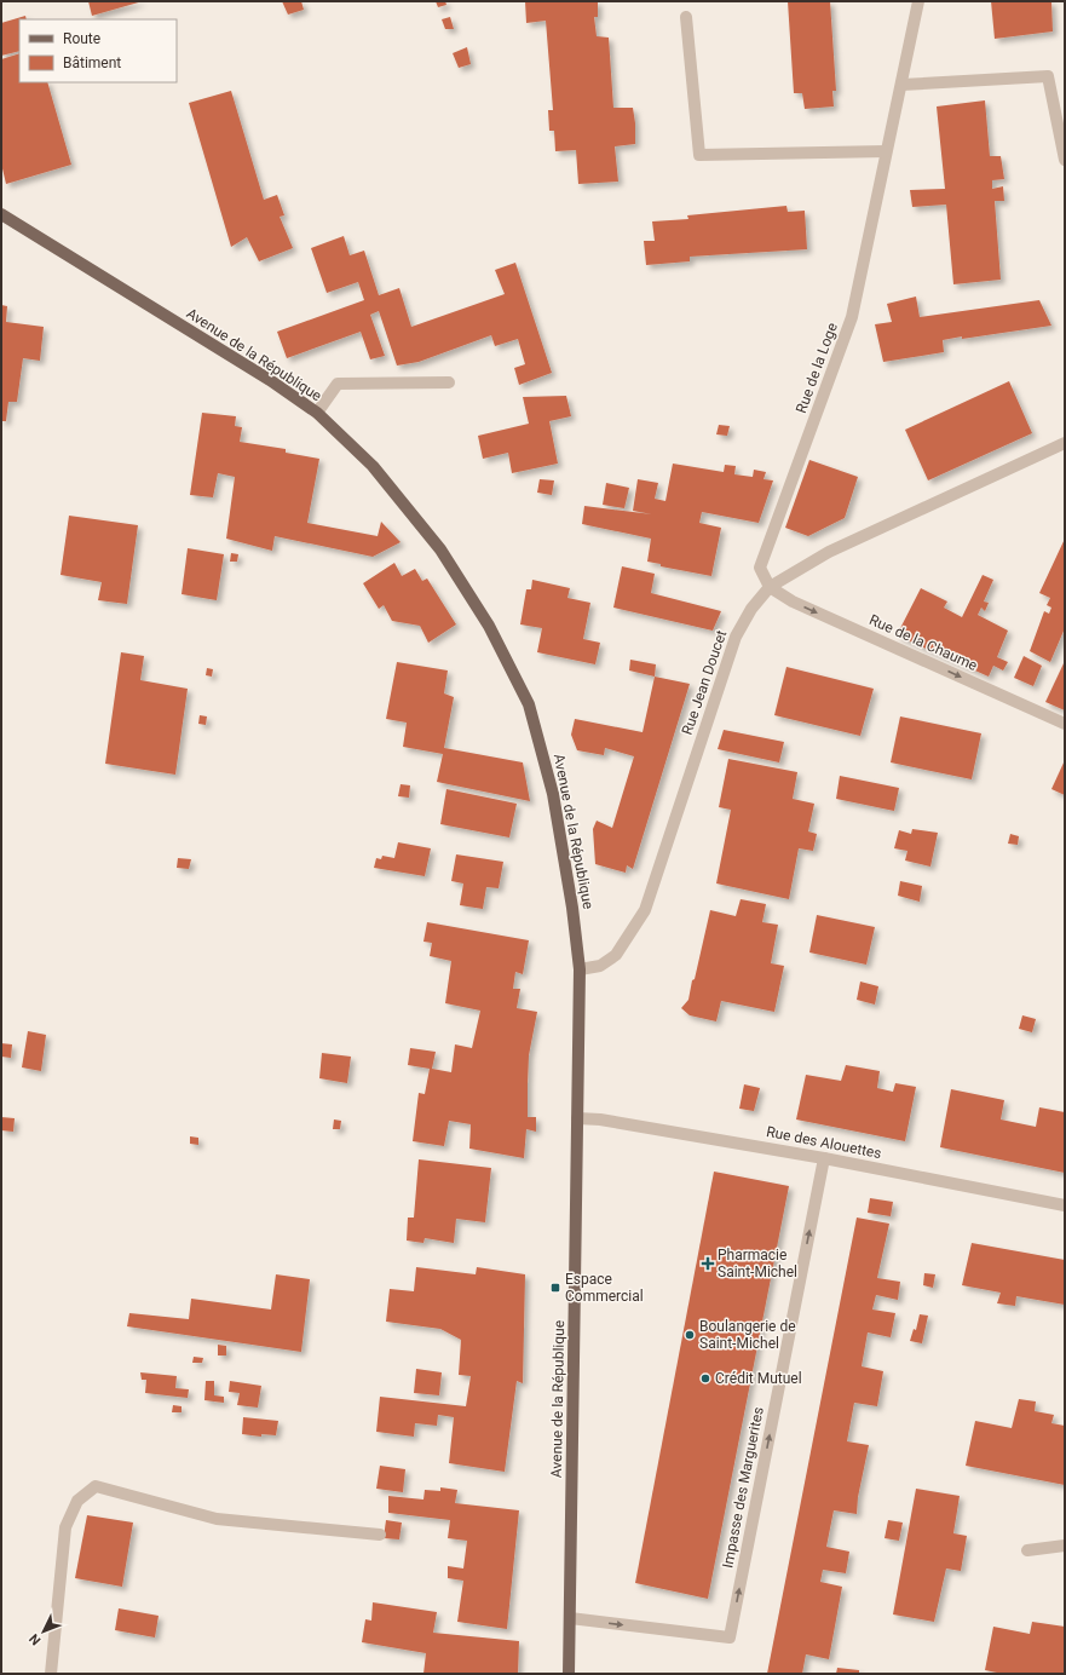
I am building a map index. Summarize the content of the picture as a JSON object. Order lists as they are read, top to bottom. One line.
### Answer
{"streets":{"main road":["Avenue de la République"],"street":["Rue de la Loge","Rue de la Chaume","Rue Jean Doucet","Rue des Alouettes","Impasse des Marguerites"]},"crossings":[["Avenue de la République","Rue Jean Doucet"],["Avenue de la République","Rue des Alouettes"],["Avenue de la République","Impasse des Marguerites"],["Rue de la Loge","Rue de la Chaume"],["Rue de la Loge","Rue Jean Doucet"],["Rue de la Chaume","Rue Jean Doucet"],["Rue des Alouettes","Impasse des Marguerites"]],"one_way":["Rue de la Chaume","Impasse des Marguerites"],"places":{"health":["Pharmacie Saint-Michel"],"transit":["Espace Commercial"],"other":["Boulangerie de Saint-Michel","Crédit Mutuel"]},"legend":["Route","Bâtiment"],"north":"bottom left"}
